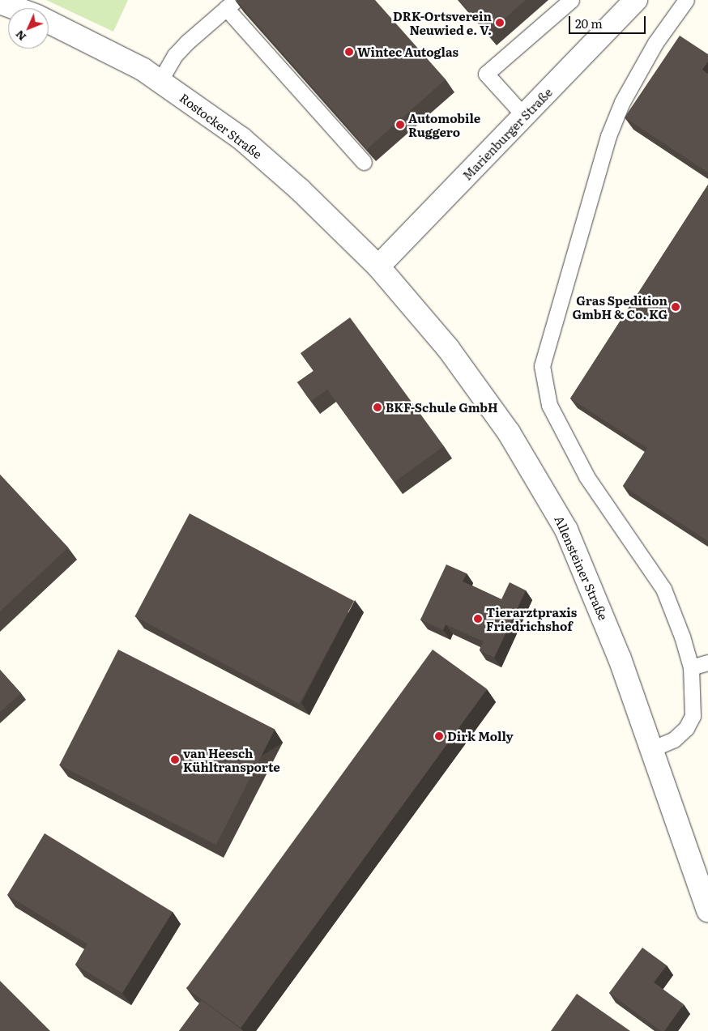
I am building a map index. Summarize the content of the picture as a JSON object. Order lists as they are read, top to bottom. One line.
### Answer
{"streets":{"street":["Rostocker Straße","Marienburger Straße","Allensteiner Straße"]},"crossings":[["Rostocker Straße","Marienburger Straße"],["Rostocker Straße","Allensteiner Straße"],["Marienburger Straße","Allensteiner Straße"]],"places":["DRK-Ortsverein Neuwied e. V.","Wintec Autoglas","Automobile Ruggero","Gras Spedition GmbH & Co. KG","BKF-Schule GmbH","Tierarztpraxis Friedrichshof","Dirk Molly","van Heesch Kühltransporte"],"scale_bar":"20 m","north":"bottom left"}
